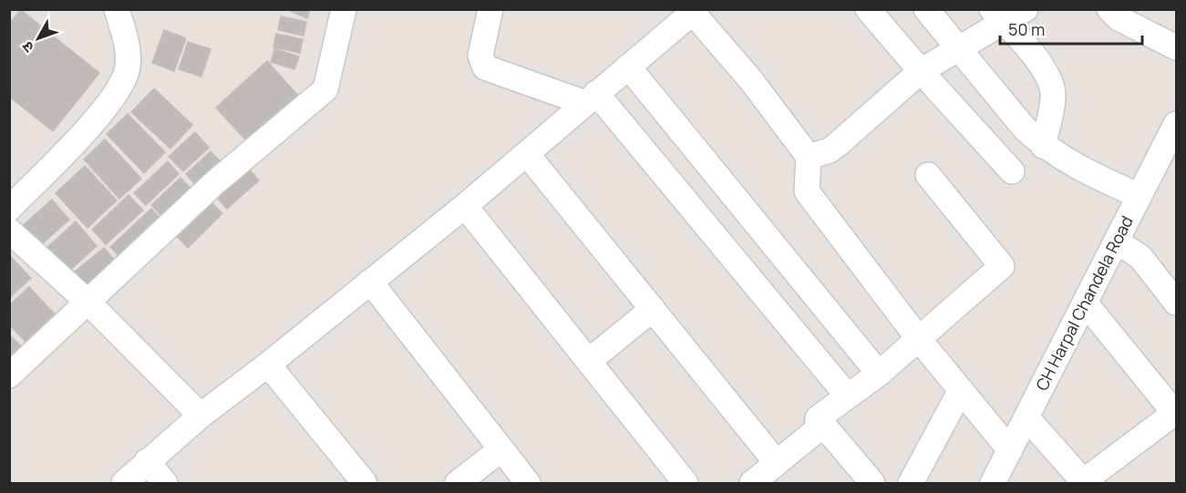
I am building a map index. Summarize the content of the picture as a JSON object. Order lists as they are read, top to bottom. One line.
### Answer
{"streets":{"street":["CH Harpal Chandela Road"]},"scale_bar":"50 m","north":"bottom left"}
